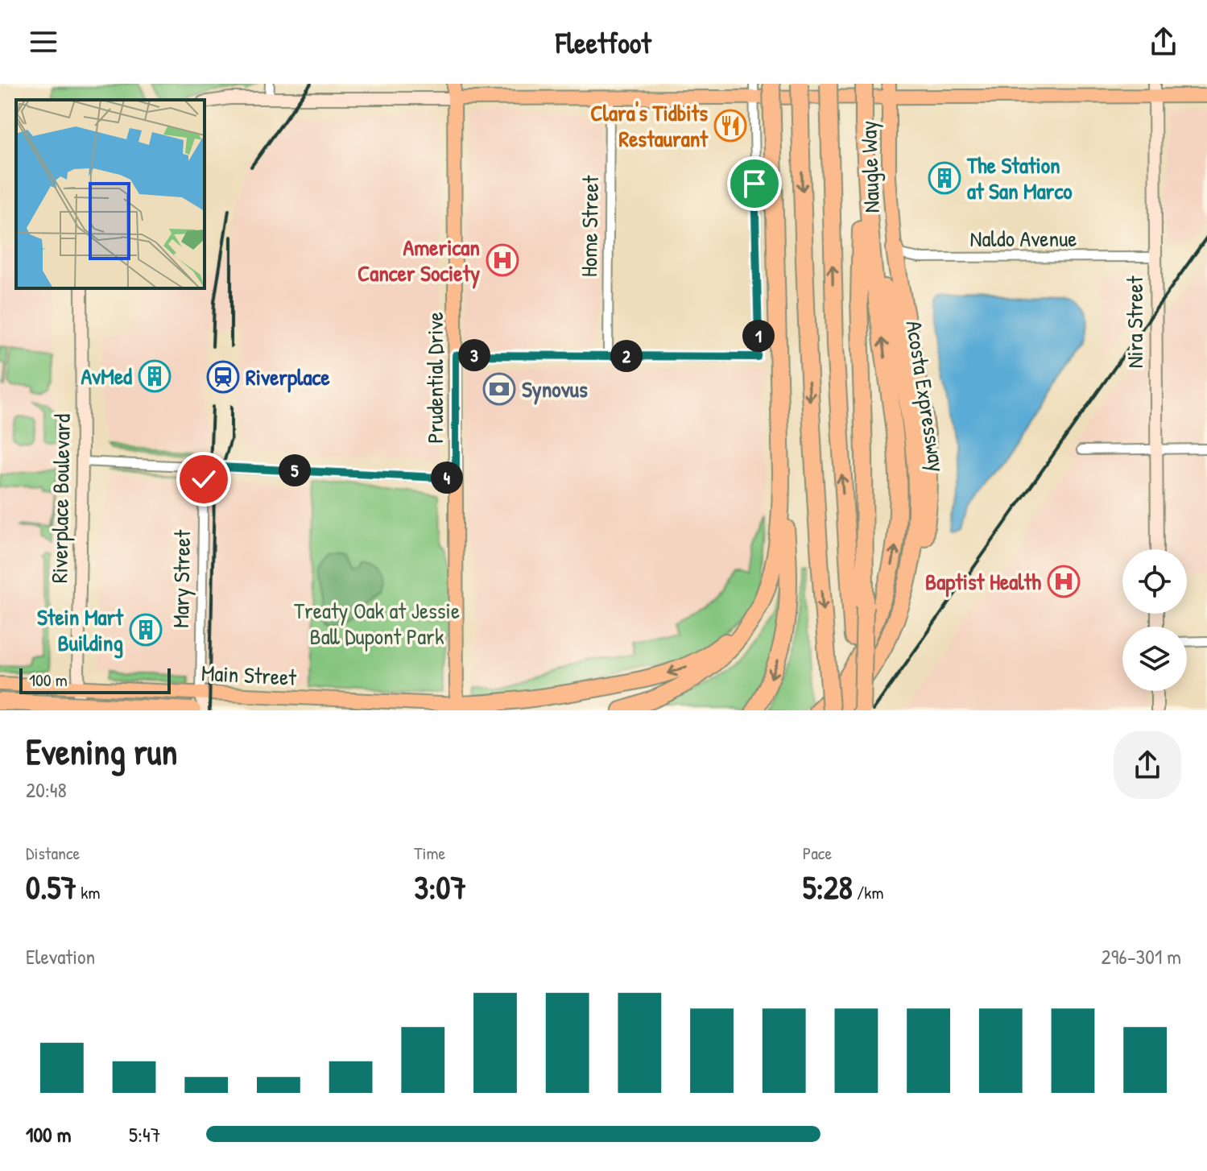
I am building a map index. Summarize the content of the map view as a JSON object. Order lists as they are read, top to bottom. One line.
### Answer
{"streets":{"highway":["Acosta Expressway"],"main road":["Naugle Way","Nira Street","Prudential Drive","Riverplace Boulevard","Mary Street","Main Street"],"street":["Home Street","Naldo Avenue"]},"crossings":[["Naugle Way","Naldo Avenue"],["Naldo Avenue","Nira Street"],["Prudential Drive","Main Street"],["Riverplace Boulevard","Main Street"],["Mary Street","Main Street"]],"parks":["Treaty Oak at Jessie Ball Dupont Park"],"places":{"restaurant":["Clara's Tidbits Restaurant"],"building":["The Station at San Marco","AvMed","Stein Mart Building"],"hospital":["American Cancer Society","Baptist Health"],"station":["Riverplace"],"bank":["Synovus"]},"scale_bar":"100 m","page":{"header":"Fleetfoot","pins":["1","3","2","5","4"],"scale":"100 m","heading":["Evening run","20:48"],"stats":[["Distance","0.57 km"],["Time","3:07"],["Pace","5:28 /km"]],"chart":["Elevation","296–301 m"],"list":[{"name":"100 m","note":"5:47"}]}}
